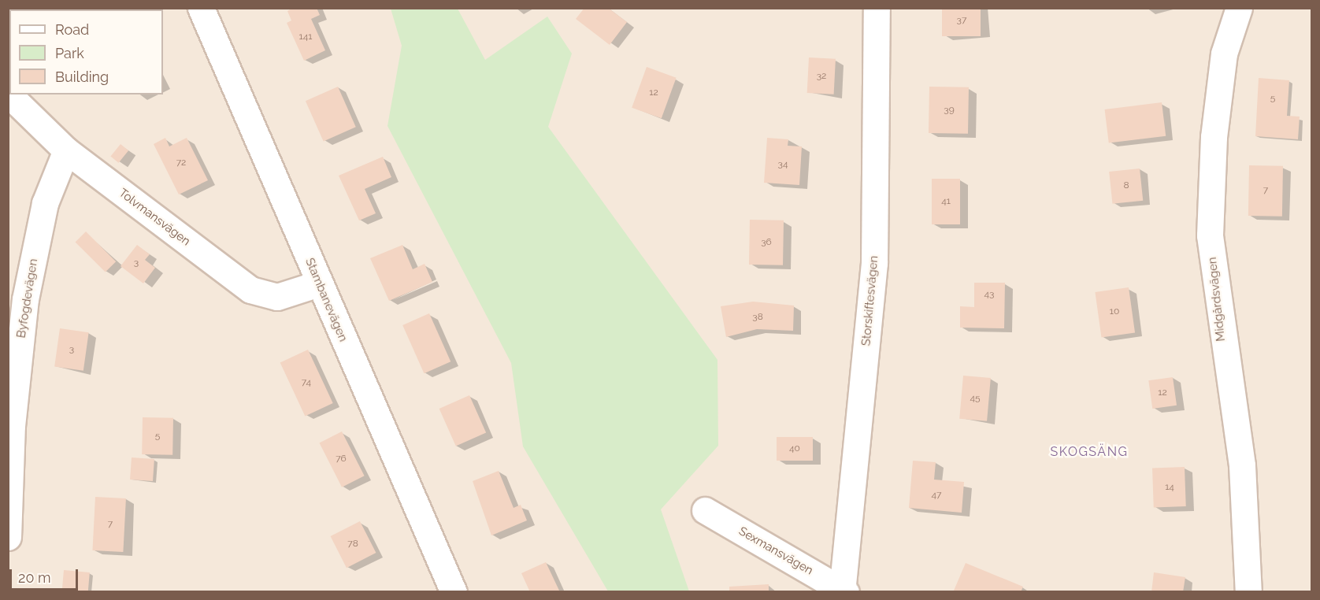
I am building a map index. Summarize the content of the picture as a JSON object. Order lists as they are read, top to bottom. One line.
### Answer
{"streets":{"street":["Tolvmansvägen","Byfogdevägen","Midgårdsvägen","Stambanevägen","Storskiftesvägen","Sexmansvägen"]},"crossings":[["Tolvmansvägen","Byfogdevägen"],["Tolvmansvägen","Stambanevägen"],["Storskiftesvägen","Sexmansvägen"]],"districts":["SKOGSÄNG"],"house_numbers":["37","141","32","12","5","39","72","34","8","7","41","36","3","43","10","38","3","74","12","45","5","40","76","14","47","7","78"],"legend":["Road","Park","Building"],"scale_bar":"20 m"}
